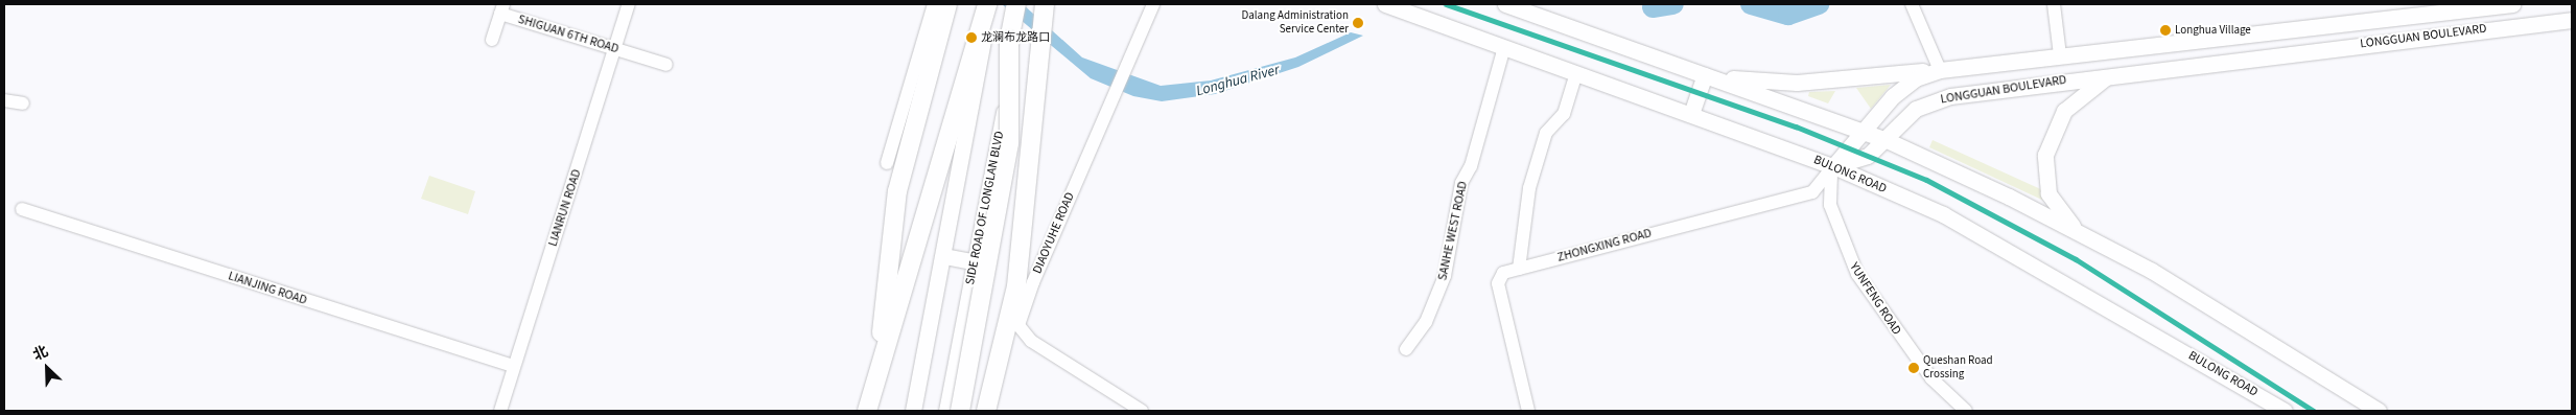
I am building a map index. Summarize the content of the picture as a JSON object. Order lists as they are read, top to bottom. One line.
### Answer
{"streets":{"main road":["LONGGUAN BOULEVARD","BULONG ROAD","SIDE ROAD OF LONGLAN BLVD"],"street":["SHIGUAN 6TH ROAD","LIANRUN ROAD","SANHE WEST ROAD","DIAOYUHE ROAD","ZHONGXING ROAD","LIANJING ROAD","YUNFENG ROAD"]},"crossings":[["SHIGUAN 6TH ROAD","LIANRUN ROAD"],["LONGGUAN BOULEVARD","BULONG ROAD"],["LONGGUAN BOULEVARD","ZHONGXING ROAD"],["LONGGUAN BOULEVARD","YUNFENG ROAD"],["BULONG ROAD","SANHE WEST ROAD"],["BULONG ROAD","ZHONGXING ROAD"],["BULONG ROAD","YUNFENG ROAD"],["LIANRUN ROAD","LIANJING ROAD"],["ZHONGXING ROAD","YUNFENG ROAD"]],"water":["Longhua River"],"places":["Dalang Administration Service Center","Longhua Village","龙澜布龙路口","Queshan Road Crossing"],"north":"top left"}
